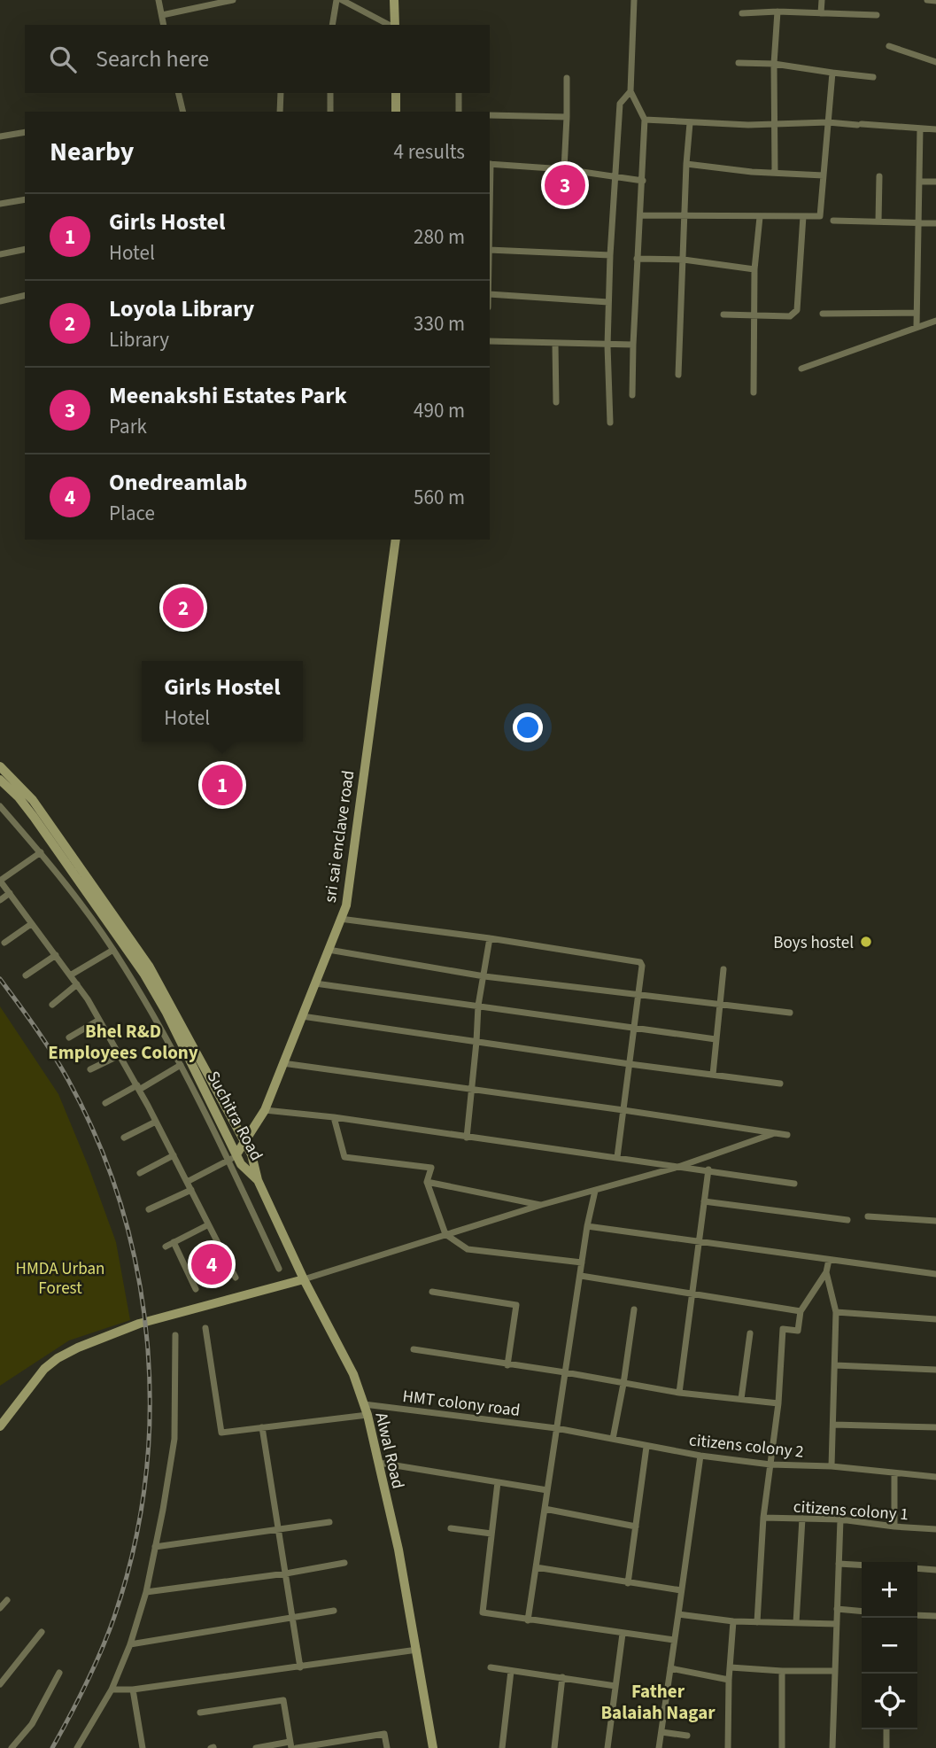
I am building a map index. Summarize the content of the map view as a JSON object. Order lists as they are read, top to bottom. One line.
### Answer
{"streets":{"main road":["sri sai enclave road","Suchitra Road","Alwal Road"],"street":["HMT colony road","citizens colony 2","citizens colony 1"]},"crossings":[["sri sai enclave road","Suchitra Road"],["Suchitra Road","Alwal Road"],["HMT colony road","citizens colony 2"],["HMT colony road","Alwal Road"]],"districts":["Bhel R&D Employees Colony","Father Balaiah Nagar"],"parks":["HMDA Urban Forest"],"places":["Boys hostel"],"page":{"search":"Search here","heading":["Nearby","4 results"],"pins":["3","2","1","4"],"list":[{"mark":"1","name":"Girls Hostel","note":"Hotel","value":"280 m"},{"mark":"2","name":"Loyola Library","note":"Library","value":"330 m"},{"mark":"3","name":"Meenakshi Estates Park","note":"Park","value":"490 m"},{"mark":"4","name":"Onedreamlab","note":"Place","value":"560 m"}],"popup":["Girls Hostel","Hotel"],"map_buttons":["+","−"]}}
